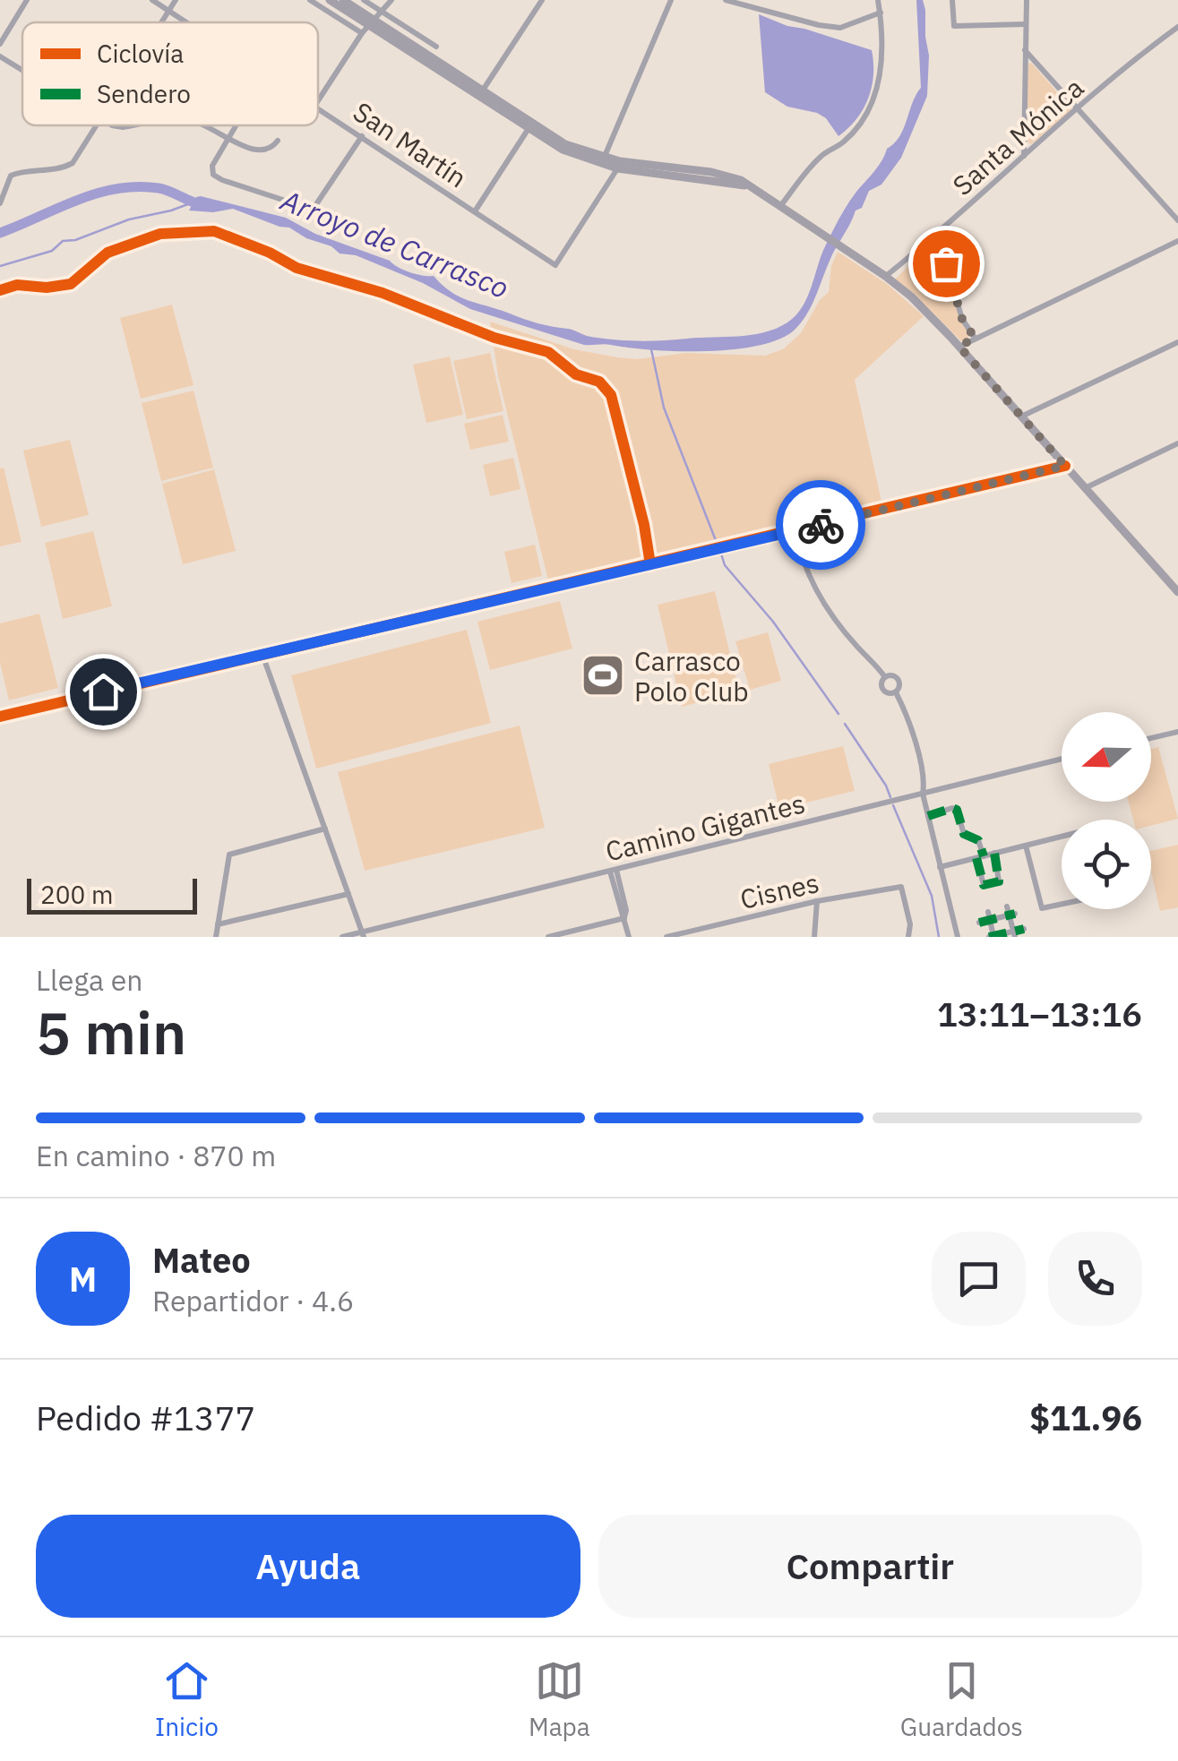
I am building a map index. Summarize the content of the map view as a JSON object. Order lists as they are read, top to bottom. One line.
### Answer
{"streets":{"street":["Santa Mónica","San Martín","Camino Gigantes","Cisnes"]},"water":["Arroyo de Carrasco"],"places":{"sports":["Carrasco Polo Club"]},"legend":["Ciclovía","Sendero"],"scale_bar":"200 m","north":"left","page":{"scale":"200 m","heading":["5 min","Llega en","13:11–13:16"],"panel":["Mateo","Repartidor · 4.6","Pedido #1377","$11.96"],"bar":"En camino · 870 m","round":"M","buttons":["Ayuda","Compartir"],"tabs":["Inicio","Mapa","Guardados"]}}
